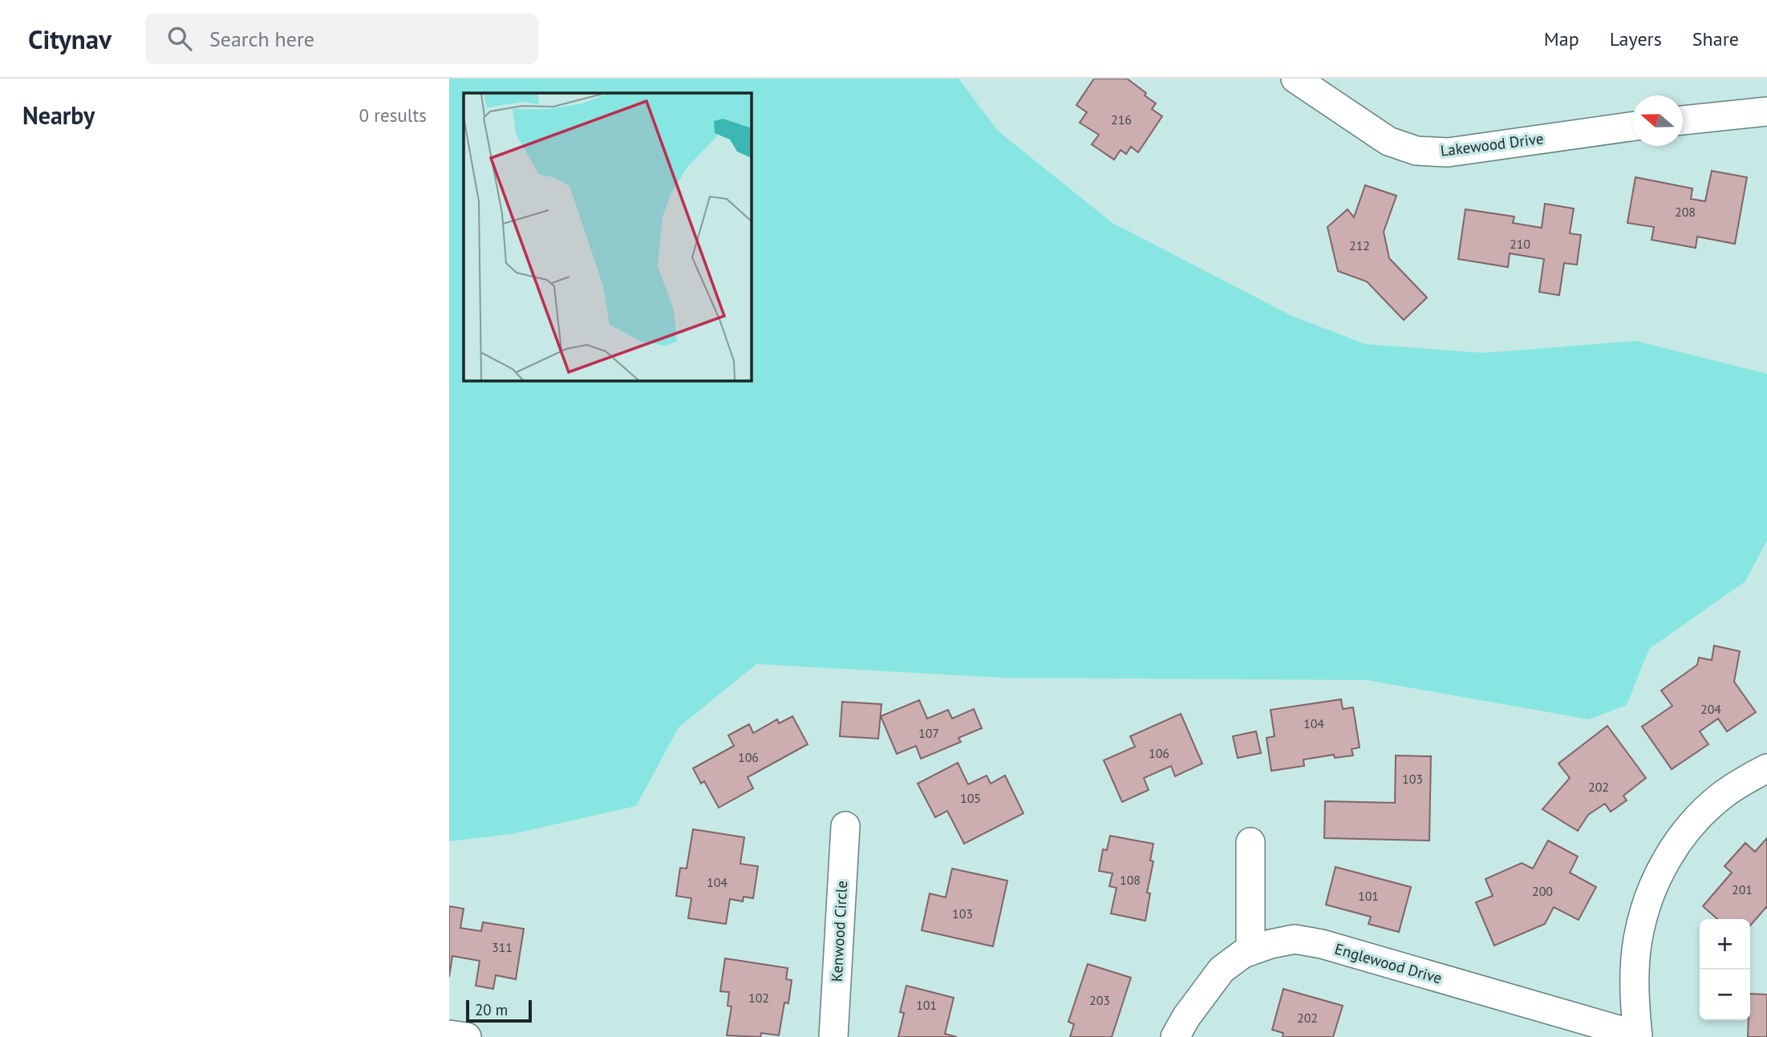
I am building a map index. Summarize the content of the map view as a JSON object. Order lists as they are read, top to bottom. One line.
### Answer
{"streets":{"street":["Lakewood Drive","Kenwood Circle","Englewood Drive"]},"house_numbers":["216","208","210","212","204","104","107","106","106","103","202","105","108","104","201","200","101","103","311","102","203","101","202"],"scale_bar":"20 m","north":"left","page":{"header":"Citynav","search":"Search here","nav":["Map","Layers","Share"],"heading":["Nearby","0 results"],"map_buttons":["+","−"],"scale":"20 m"}}
